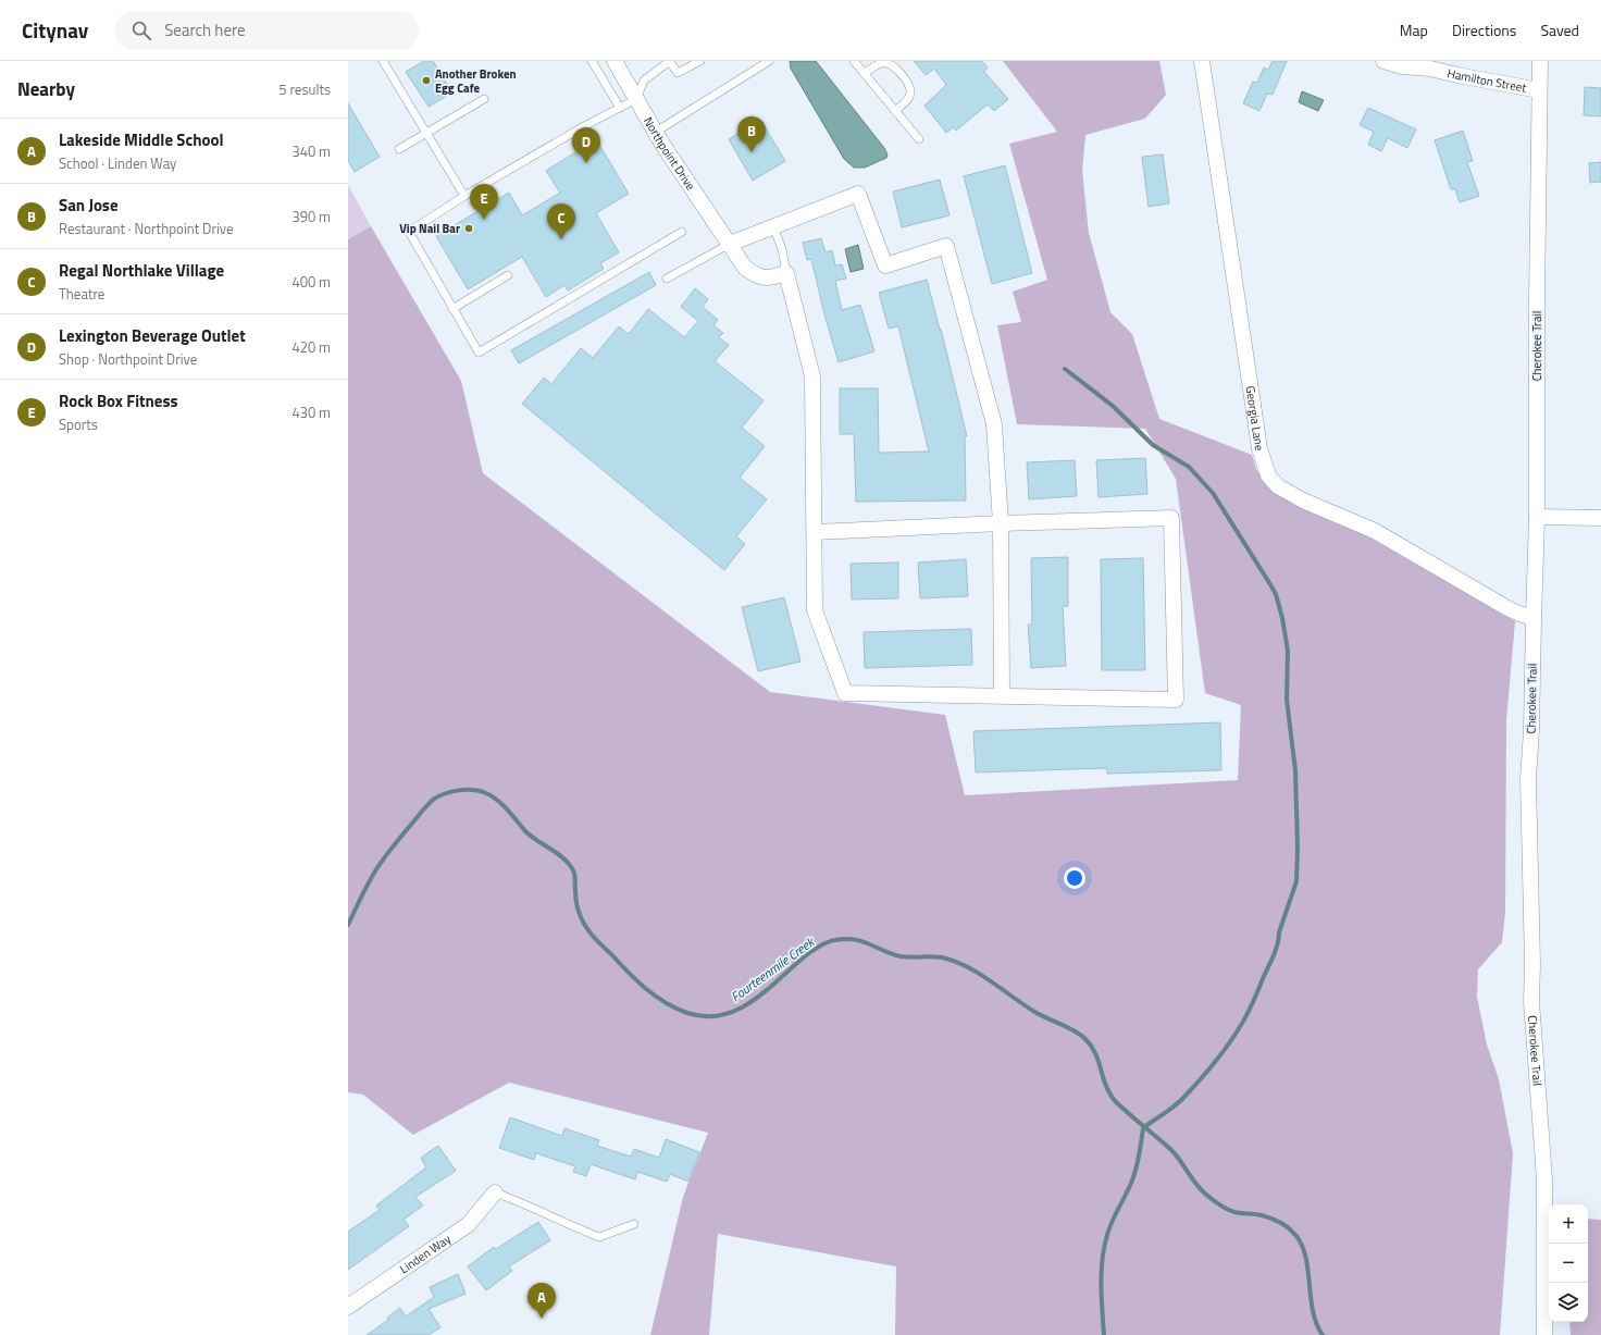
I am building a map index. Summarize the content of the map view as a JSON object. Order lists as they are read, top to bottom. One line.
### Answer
{"streets":{"street":["Hamilton Street","Northpoint Drive","Cherokee Trail","Georgia Lane","Linden Way"]},"crossings":[["Hamilton Street","Cherokee Trail"],["Cherokee Trail","Georgia Lane"]],"water":["Fourteenmile Creek"],"places":["Another Broken Egg Cafe","Vip Nail Bar"],"page":{"header":"Citynav","search":"Search here","nav":["Map","Directions","Saved"],"heading":["Nearby","5 results"],"pins":["B","D","E","C","A"],"list":[{"mark":"A","name":"Lakeside Middle School","note":"School · Linden Way","value":"340 m"},{"mark":"B","name":"San Jose","note":"Restaurant · Northpoint Drive","value":"390 m"},{"mark":"C","name":"Regal Northlake Village","note":"Theatre","value":"400 m"},{"mark":"D","name":"Lexington Beverage Outlet","note":"Shop · Northpoint Drive","value":"420 m"},{"mark":"E","name":"Rock Box Fitness","note":"Sports","value":"430 m"}],"map_buttons":["+","−"]}}
